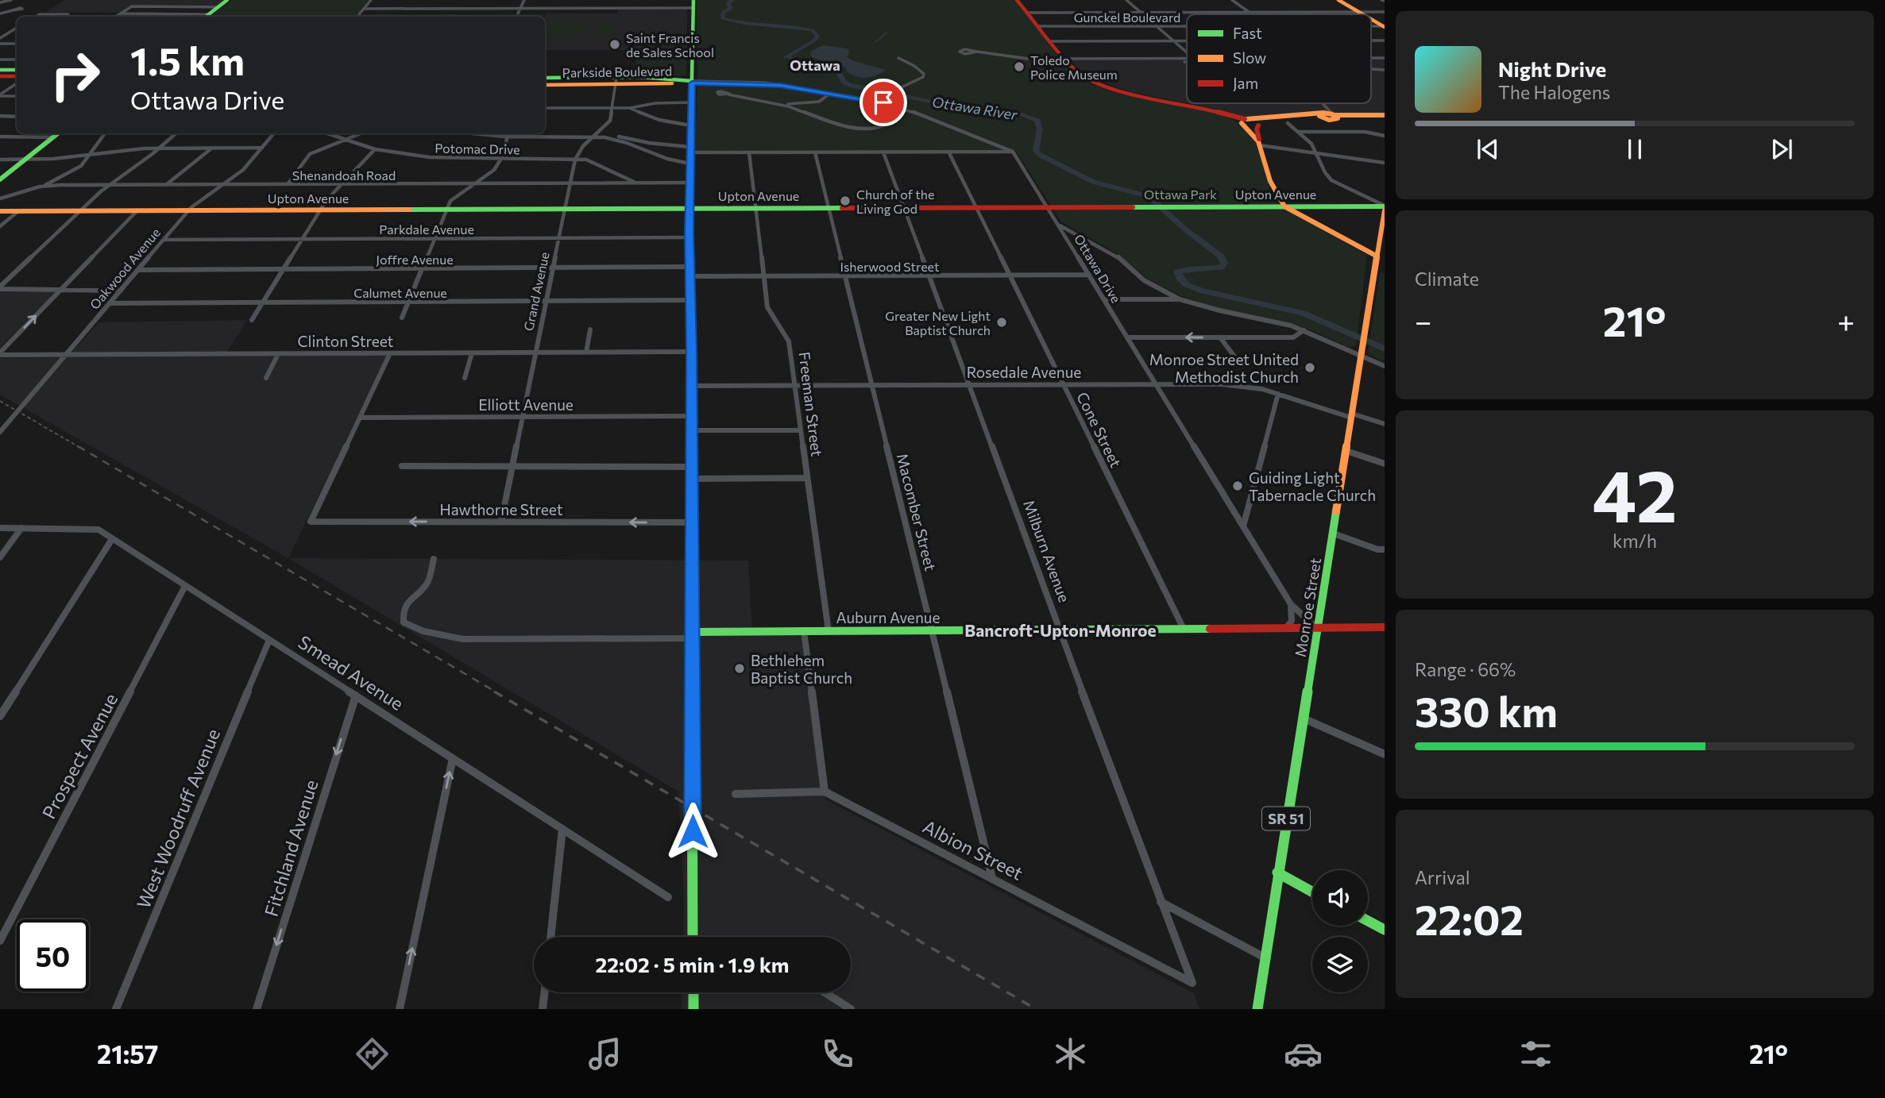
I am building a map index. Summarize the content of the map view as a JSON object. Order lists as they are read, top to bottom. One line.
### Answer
{"streets":{"street":["Gunckel Boulevard","Parkside Boulevard","Potomac Drive","Shenandoah Road","Upton Avenue","Parkdale Avenue","Joffre Avenue","Isherwood Street","Oakwood Avenue","Ottawa Drive","Grand Avenue","Calumet Avenue","Clinton Street","Rosedale Avenue","Elliott Avenue","Freeman Street","Cone Street","Hawthorne Street","Macomber Street","Milburn Avenue","Monroe Street","Auburn Avenue","Smead Avenue","Prospect Avenue","West Woodruff Avenue","SR 51","Fitchland Avenue","Albion Street"]},"crossings":[["Parkside Boulevard","Grand Avenue"],["Potomac Drive","Shenandoah Road"],["Potomac Drive","Grand Avenue"],["Shenandoah Road","Oakwood Avenue"],["Shenandoah Road","Grand Avenue"],["Upton Avenue","Oakwood Avenue"],["Upton Avenue","Ottawa Drive"],["Upton Avenue","Grand Avenue"],["Upton Avenue","Freeman Street"],["Upton Avenue","Cone Street"],["Upton Avenue","Macomber Street"],["Upton Avenue","Milburn Avenue"],["Upton Avenue","Monroe Street"],["Parkdale Avenue","Oakwood Avenue"],["Parkdale Avenue","Grand Avenue"],["Joffre Avenue","Oakwood Avenue"],["Joffre Avenue","Grand Avenue"],["Isherwood Street","Ottawa Drive"],["Isherwood Street","Freeman Street"],["Isherwood Street","Cone Street"],["Isherwood Street","Macomber Street"],["Isherwood Street","Milburn Avenue"],["Oakwood Avenue","Calumet Avenue"],["Oakwood Avenue","Clinton Street"],["Ottawa Drive","Rosedale Avenue"],["Ottawa Drive","Monroe Street"],["Ottawa Drive","Auburn Avenue"],["Grand Avenue","Calumet Avenue"],["Grand Avenue","Clinton Street"],["Grand Avenue","Elliott Avenue"],["Grand Avenue","Hawthorne Street"],["Rosedale Avenue","Freeman Street"],["Rosedale Avenue","Cone Street"],["Rosedale Avenue","Macomber Street"],["Rosedale Avenue","Milburn Avenue"],["Rosedale Avenue","Monroe Street"],["Elliott Avenue","Hawthorne Street"],["Freeman Street","Auburn Avenue"],["Cone Street","Auburn Avenue"],["Macomber Street","Auburn Avenue"],["Macomber Street","Albion Street"],["Milburn Avenue","Auburn Avenue"],["Milburn Avenue","Albion Street"],["Monroe Street","Auburn Avenue"],["Smead Avenue","Prospect Avenue"],["Smead Avenue","West Woodruff Avenue"],["Smead Avenue","Fitchland Avenue"]],"one_way":["Fitchland Avenue"],"districts":["Ottawa","Bancroft-Upton-Monroe"],"water":["Ottawa River"],"parks":["Ottawa Park"],"places":["Saint Francis de Sales School","Toledo Police Museum","Church of the Living God","Greater New Light Baptist Church","Monroe Street United Methodist Church","Guiding Light Tabernacle Church","Bethlehem Baptist Church"],"legend":["Fast","Slow","Jam"],"page":{"turn":["1.5 km","Ottawa Drive"],"song":["Night Drive","The Halogens"],"tile":["Climate",["42","km/h"],["Range · 66%","330 km"],["Arrival","22:02"]],"heat":["−","21°","+"],"limit":"50","trip":"22:02 · 5 min · 1.9 km","tabs":["21:57","21°"]}}
